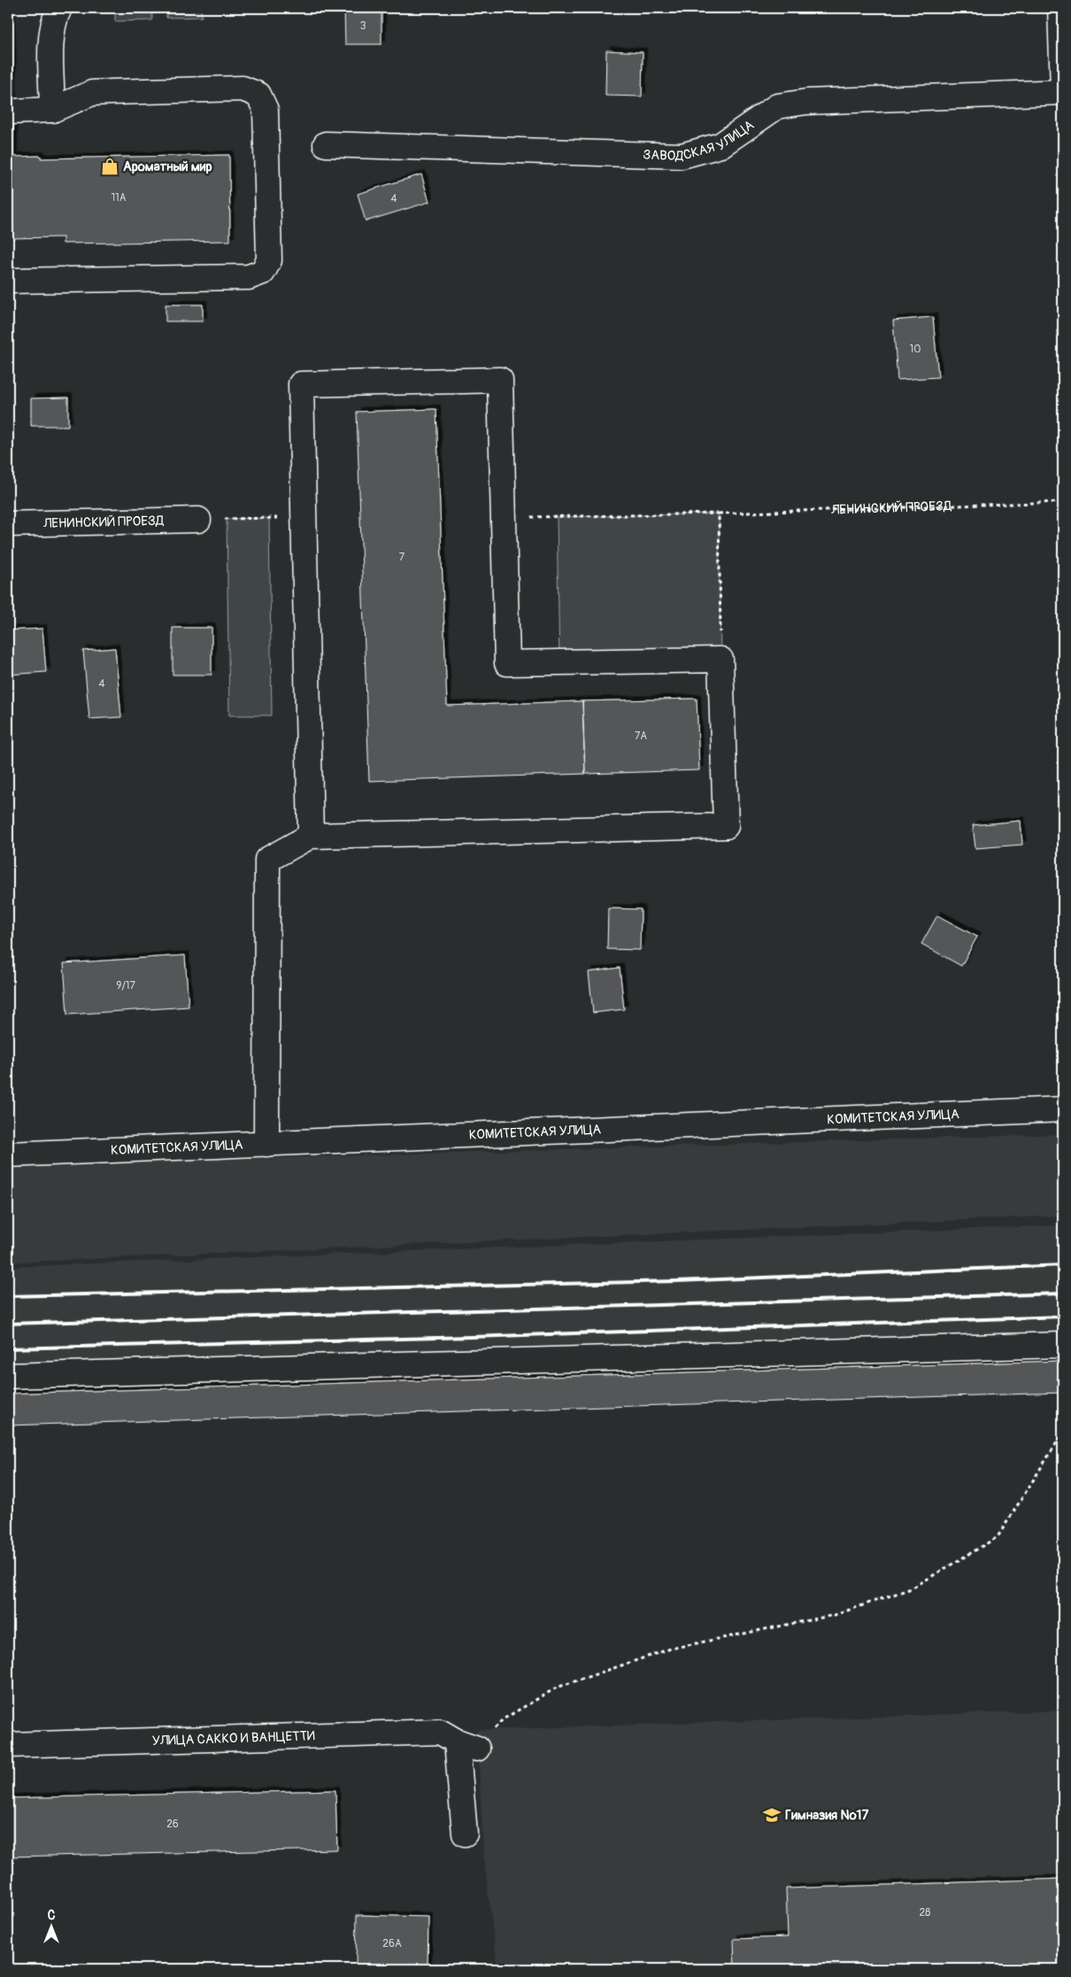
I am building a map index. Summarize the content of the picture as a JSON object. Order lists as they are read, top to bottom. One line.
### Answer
{"streets":{"street":["ЗАВОДСКАЯ УЛИЦА","ЛЕНИНСКИЙ ПРОЕЗД","КОМИТЕТСКАЯ УЛИЦА","УЛИЦА САККО И ВАНЦЕТТИ"]},"places":{"shop":["Ароматный мир"],"school or university":["Гимназия №17"]},"house_numbers":["3","11А","4","10","7","4","7А","9/17","26","28","26А"],"north":"top"}
